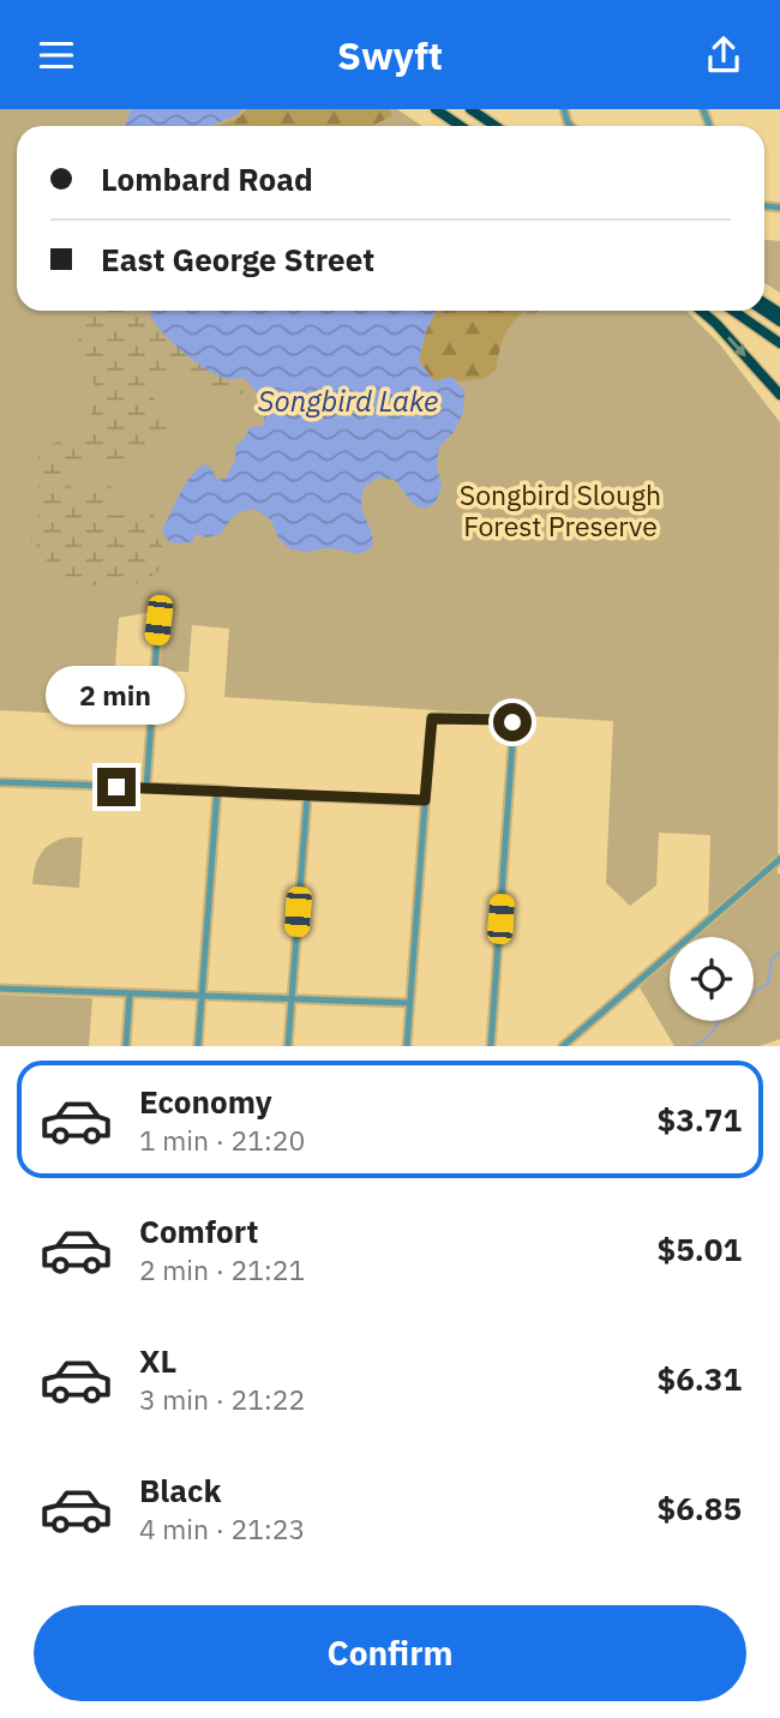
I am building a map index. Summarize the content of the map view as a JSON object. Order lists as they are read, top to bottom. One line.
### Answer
{"water":["Songbird Lake"],"parks":["Songbird Slough Forest Preserve"],"page":{"header":"Swyft","banner":["Lombard Road","East George Street"],"bubble":"2 min","list":[{"name":"Economy","note":"1 min · 21:20","value":"$3.71"},{"name":"Comfort","note":"2 min · 21:21","value":"$5.01"},{"name":"XL","note":"3 min · 21:22","value":"$6.31"},{"name":"Black","note":"4 min · 21:23","value":"$6.85"}],"buttons":"Confirm"}}
